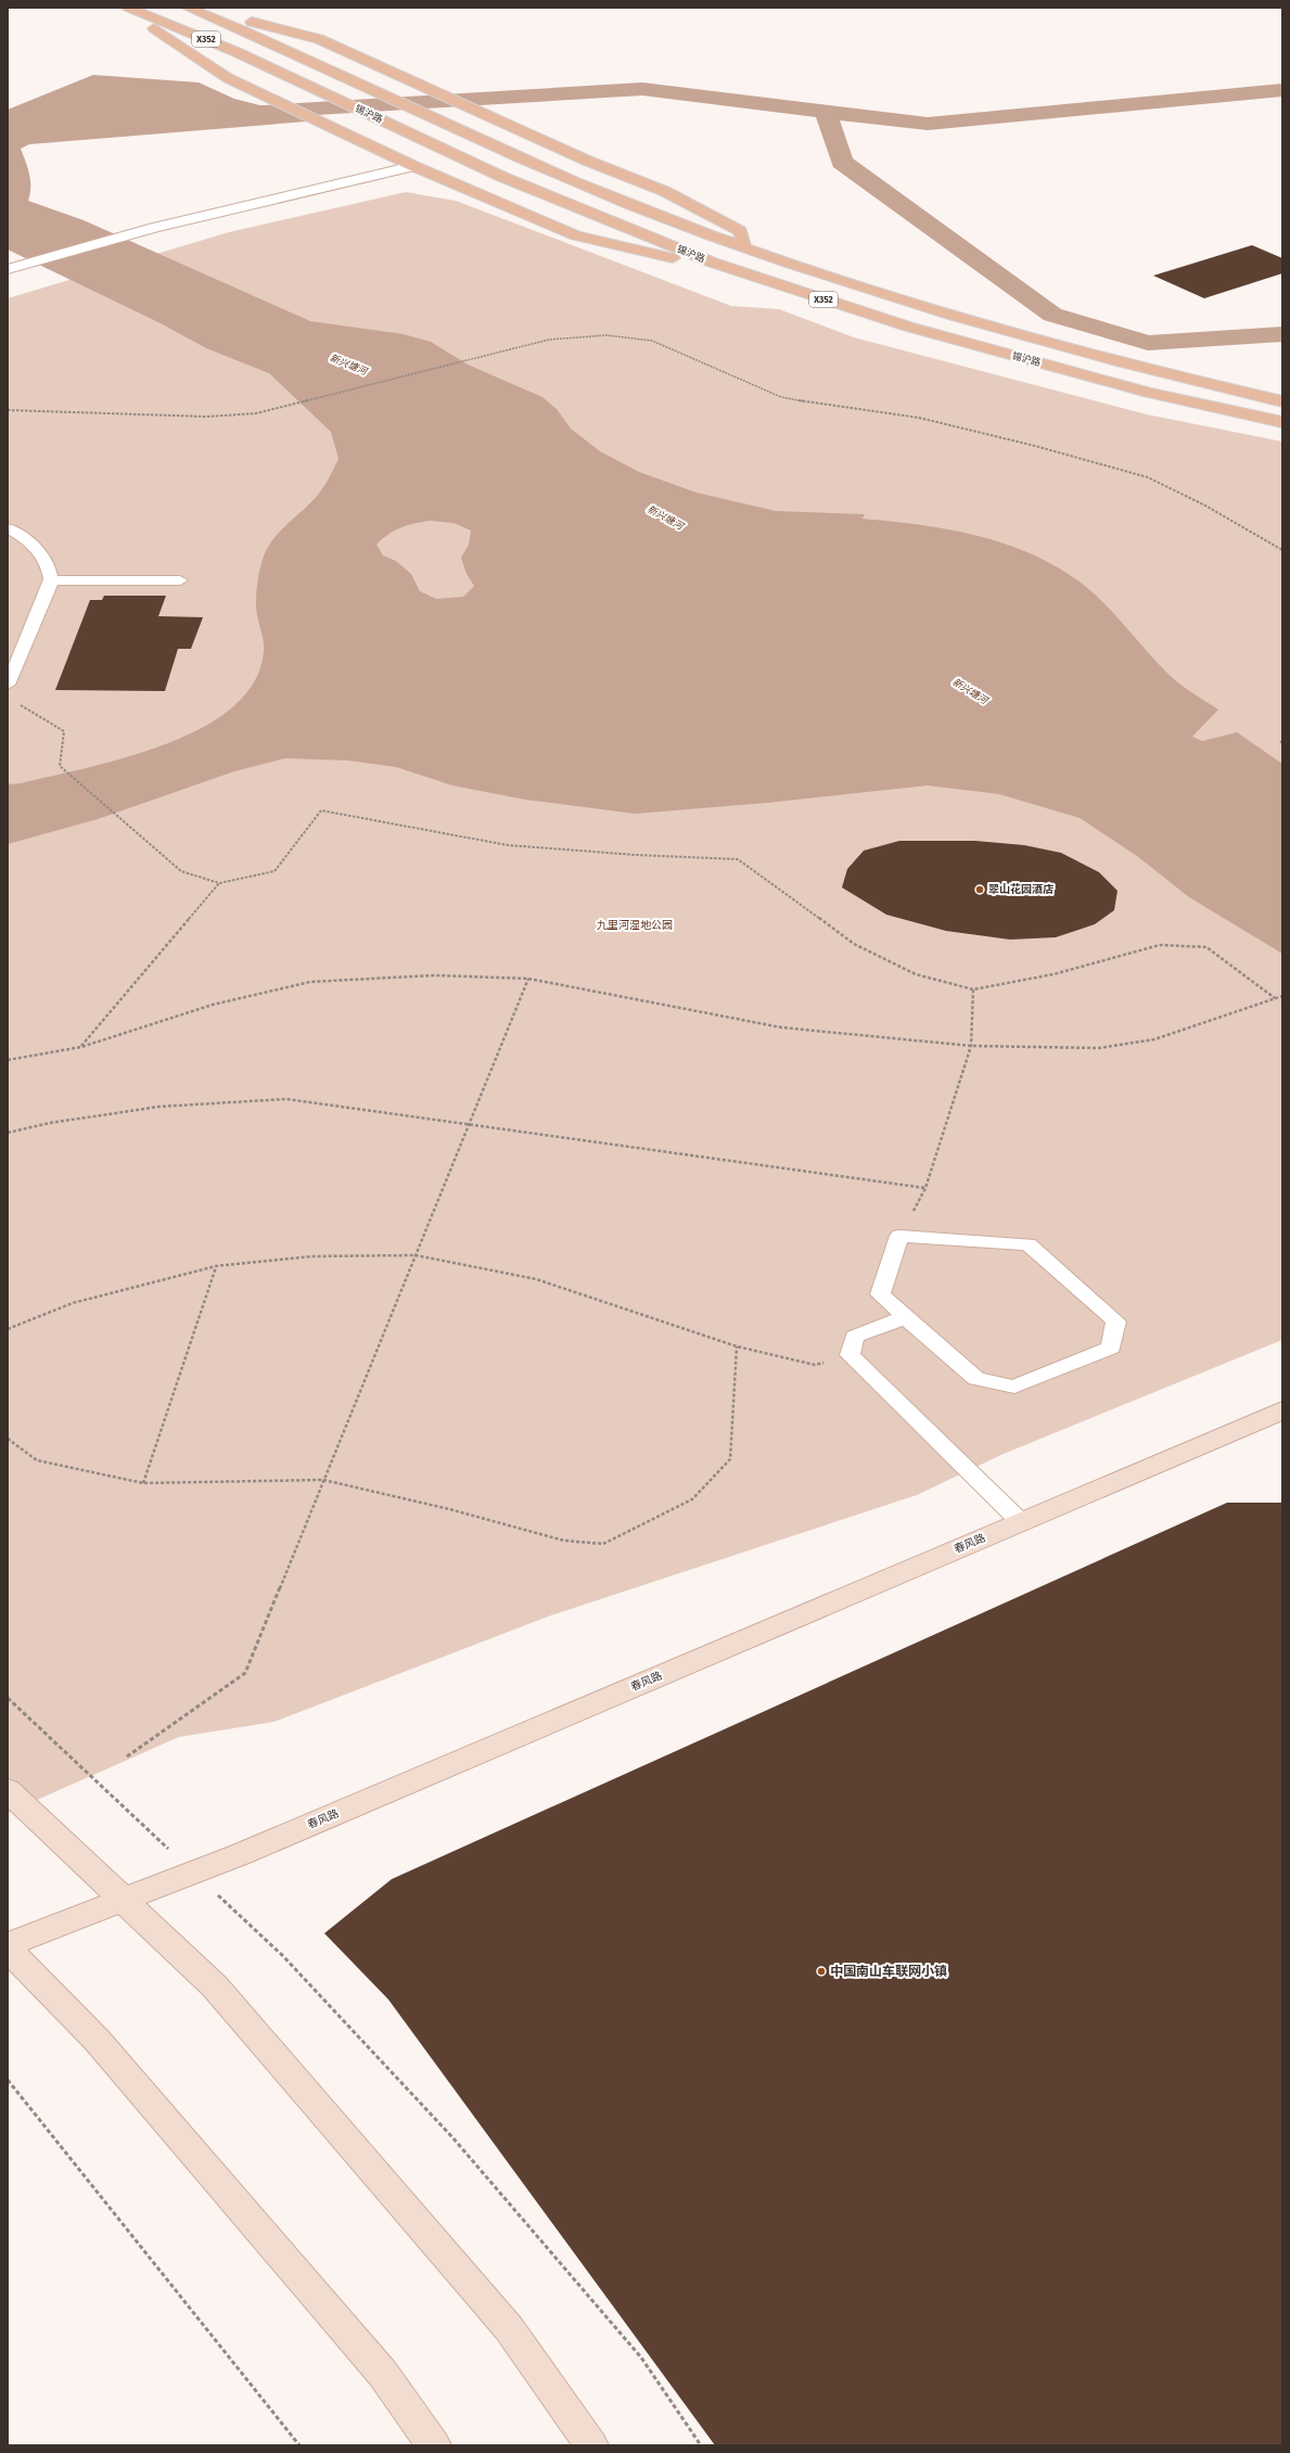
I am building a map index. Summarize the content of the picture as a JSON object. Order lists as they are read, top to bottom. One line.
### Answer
{"streets":{"main road":["X352","锡沪路","春风路"]},"water":["新兴塘河"],"parks":["九里河湿地公园"],"places":["翠山花园酒店","中国南山车联网小镇"]}
